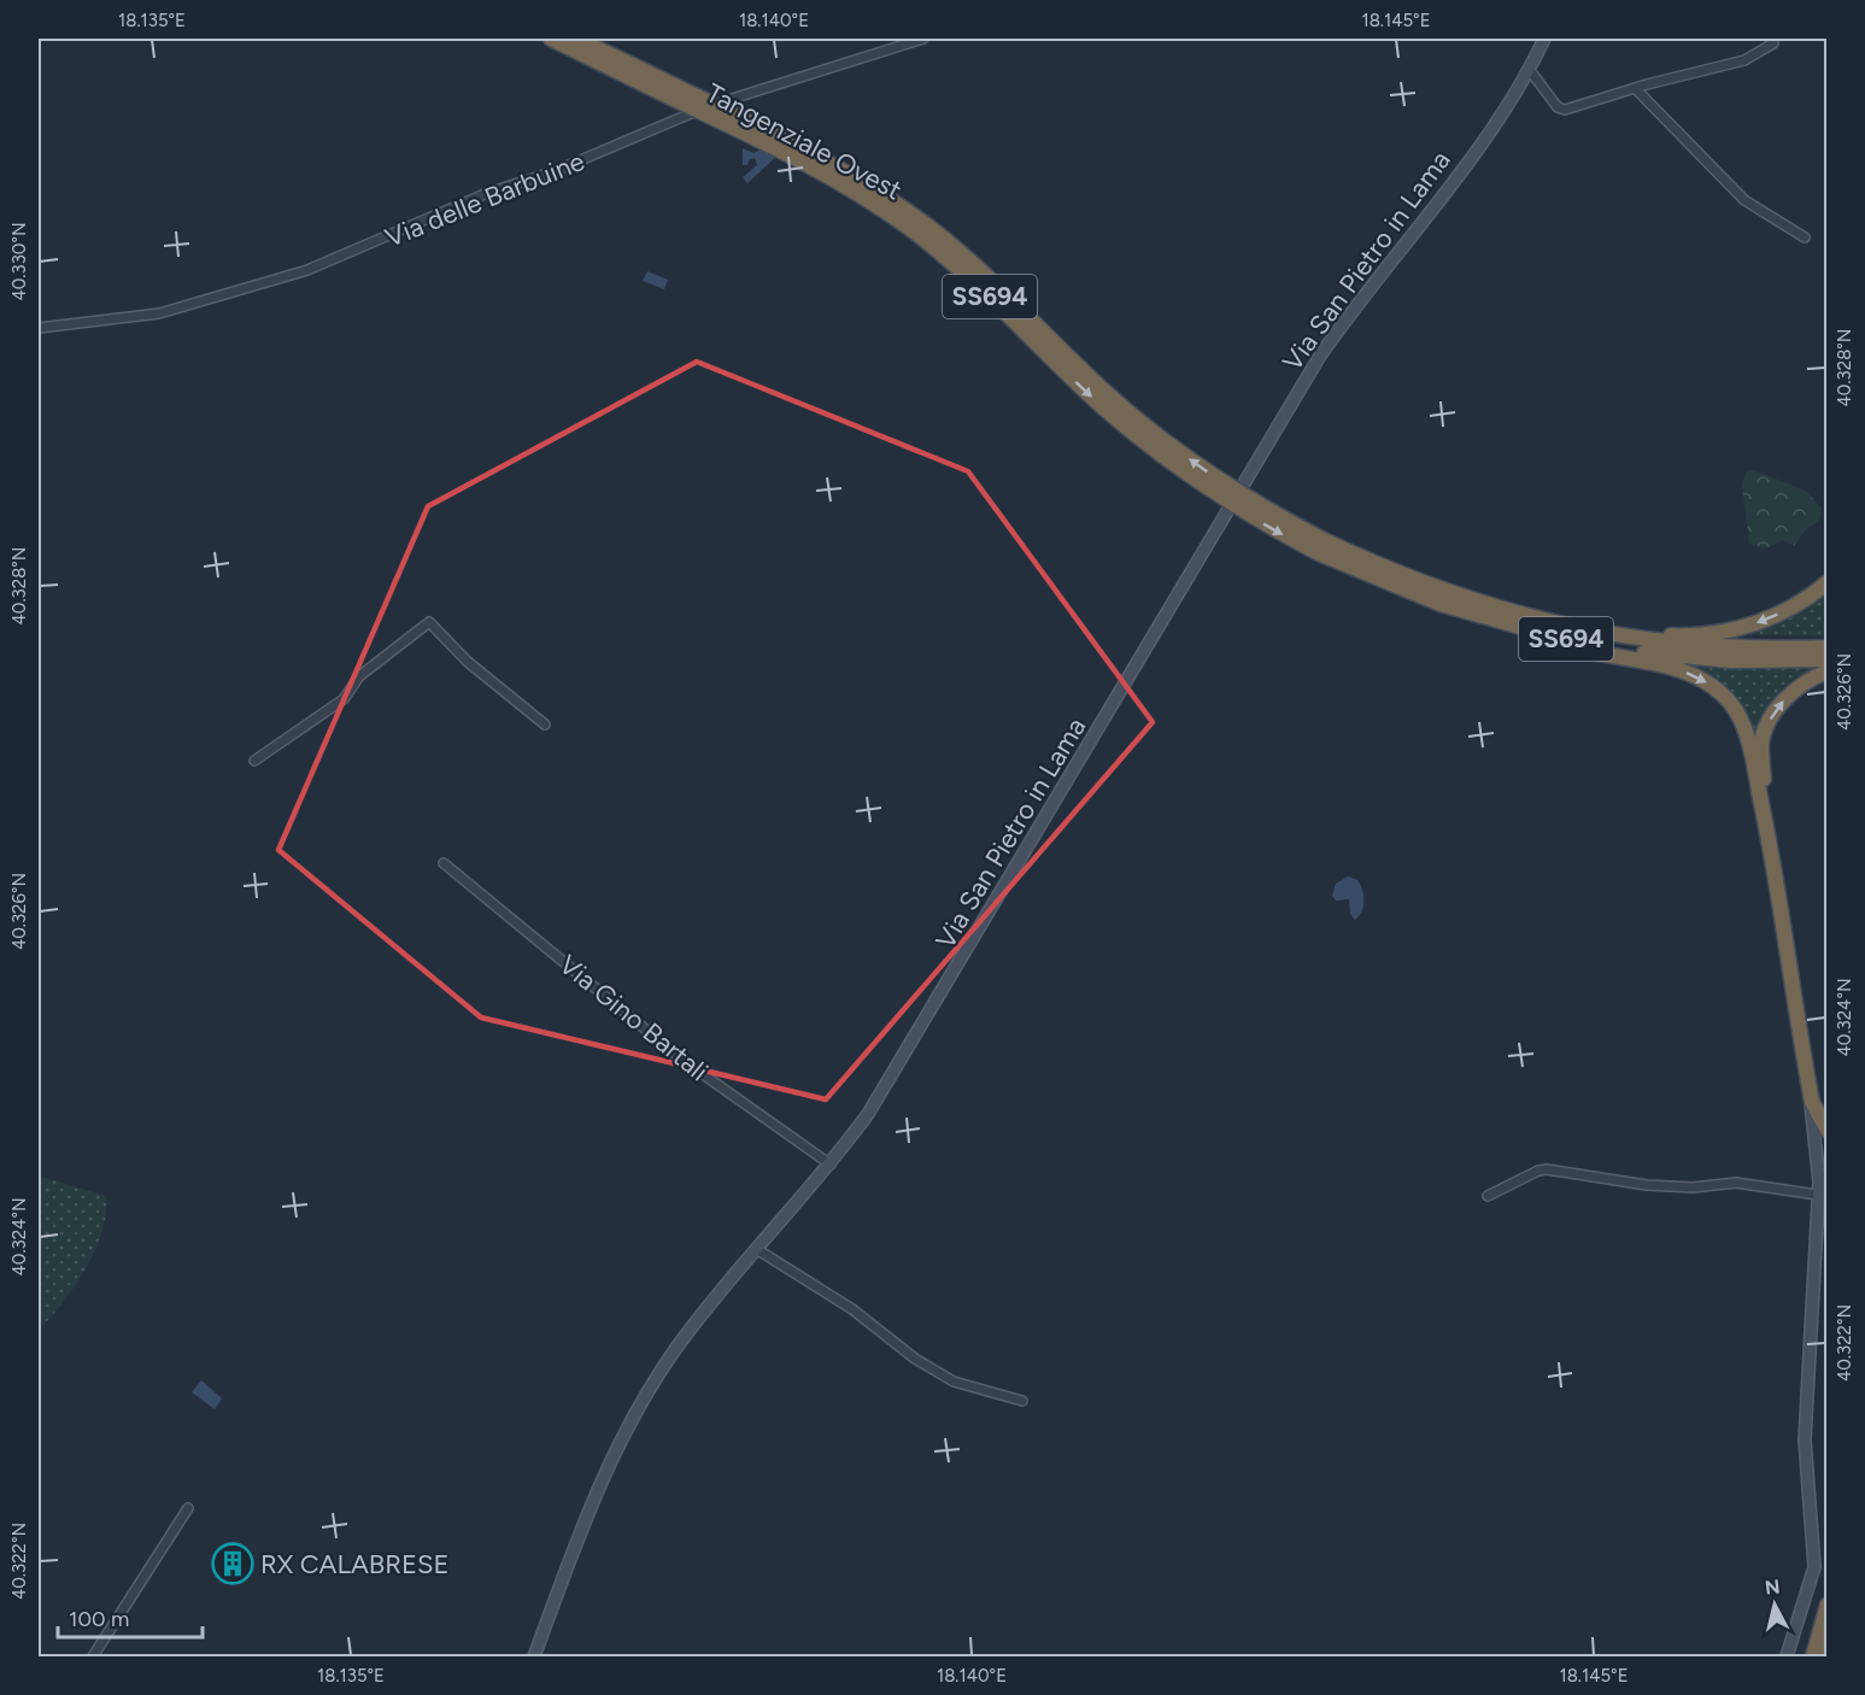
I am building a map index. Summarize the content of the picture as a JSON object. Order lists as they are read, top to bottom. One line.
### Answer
{"streets":{"highway":["Tangenziale Ovest","SS694"],"main road":["Via San Pietro in Lama"],"street":["Via delle Barbuine","Via Gino Bartali"]},"crossings":[["Via San Pietro in Lama","Via Gino Bartali"]],"places":{"building":["RX CALABRESE"]},"scale_bar":"100 m","north":"top","coordinates":["18.135°E","18.140°E","18.145°E","40.330°N","40.328°N","40.326°N","40.324°N","40.322°N"]}
